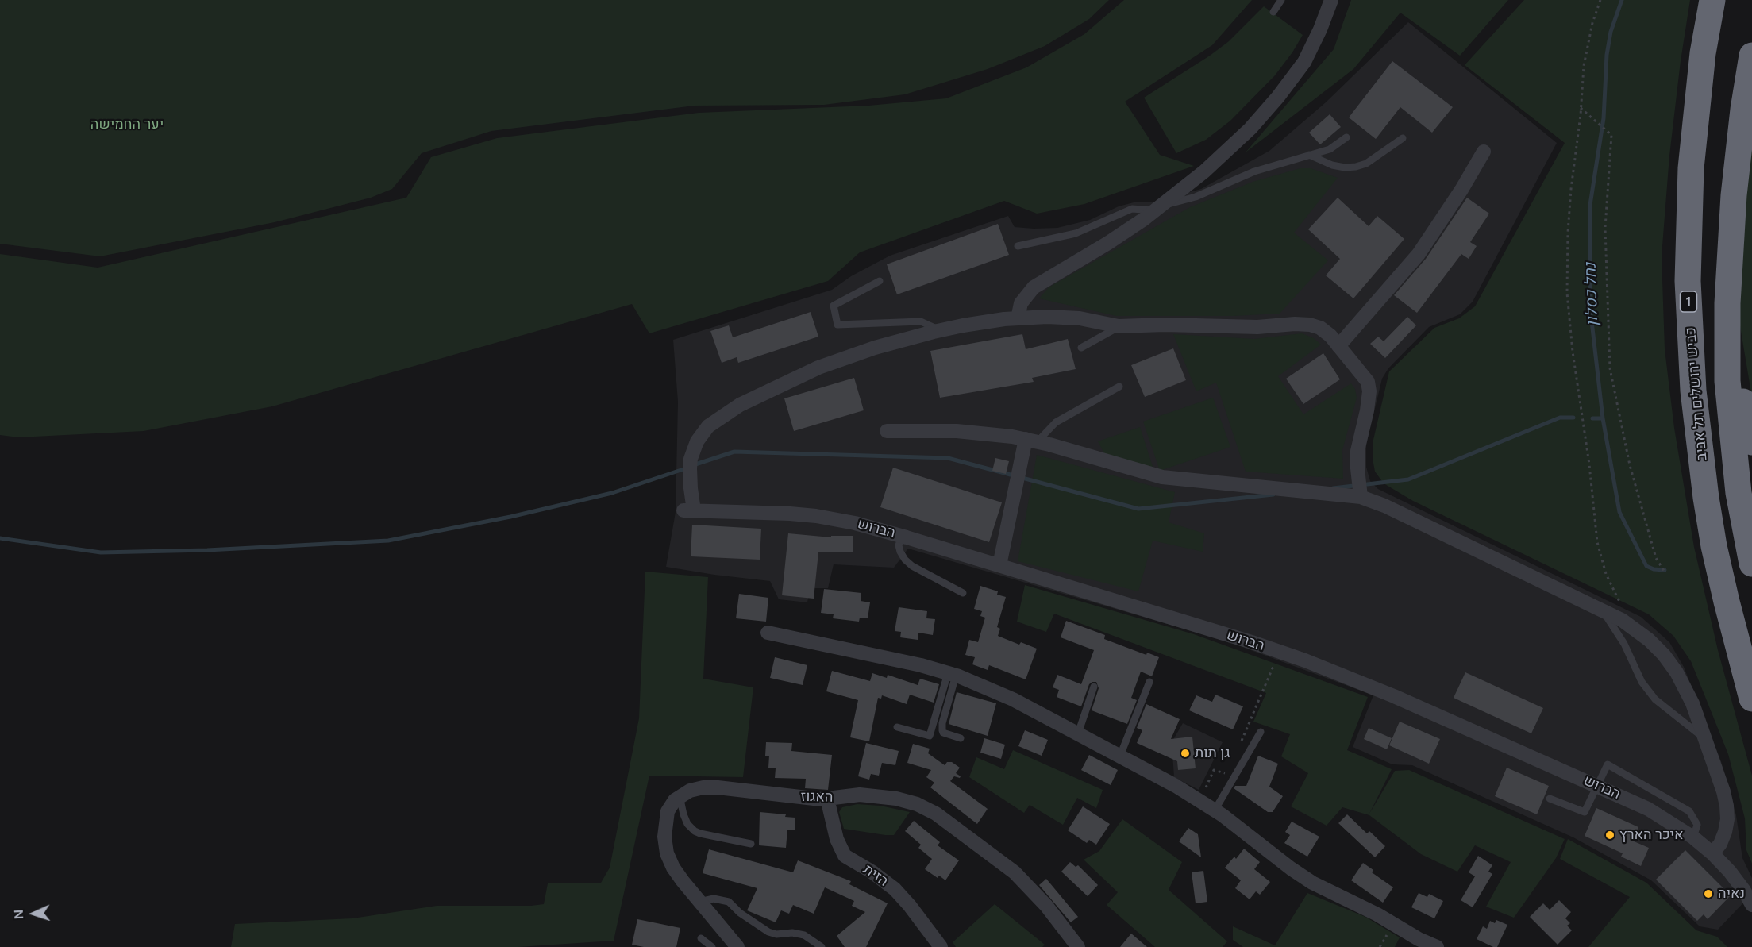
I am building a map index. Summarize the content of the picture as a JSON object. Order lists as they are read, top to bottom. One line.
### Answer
{"streets":{"highway":["1","כביש ירושלים תל אביב"],"street":["הברוש","האגוז","הזית"]},"crossings":[["האגוז","הזית"]],"water":["נחל כסלון"],"parks":["יער החמישה"],"places":["גן תות","איכר הארץ","נאיה"],"north":"left"}
